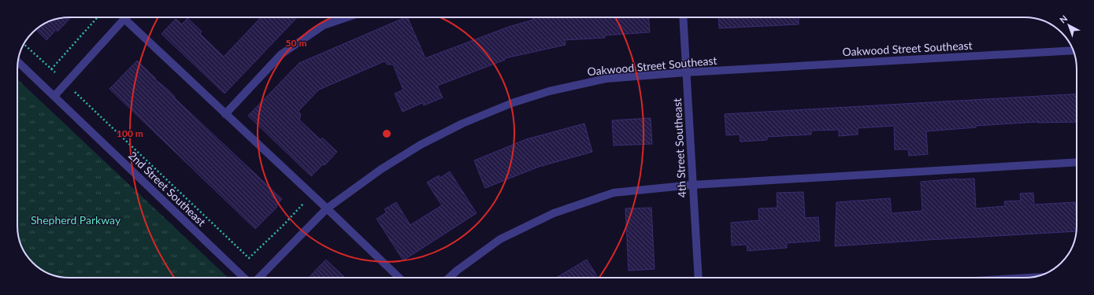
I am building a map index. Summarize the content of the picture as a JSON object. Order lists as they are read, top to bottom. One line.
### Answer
{"streets":{"street":["Oakwood Street Southeast","4th Street Southeast","2nd Street Southeast"]},"crossings":[["Oakwood Street Southeast","4th Street Southeast"]],"parks":["Shepherd Parkway"],"north":"top left","rings":["50 m","100 m"]}
